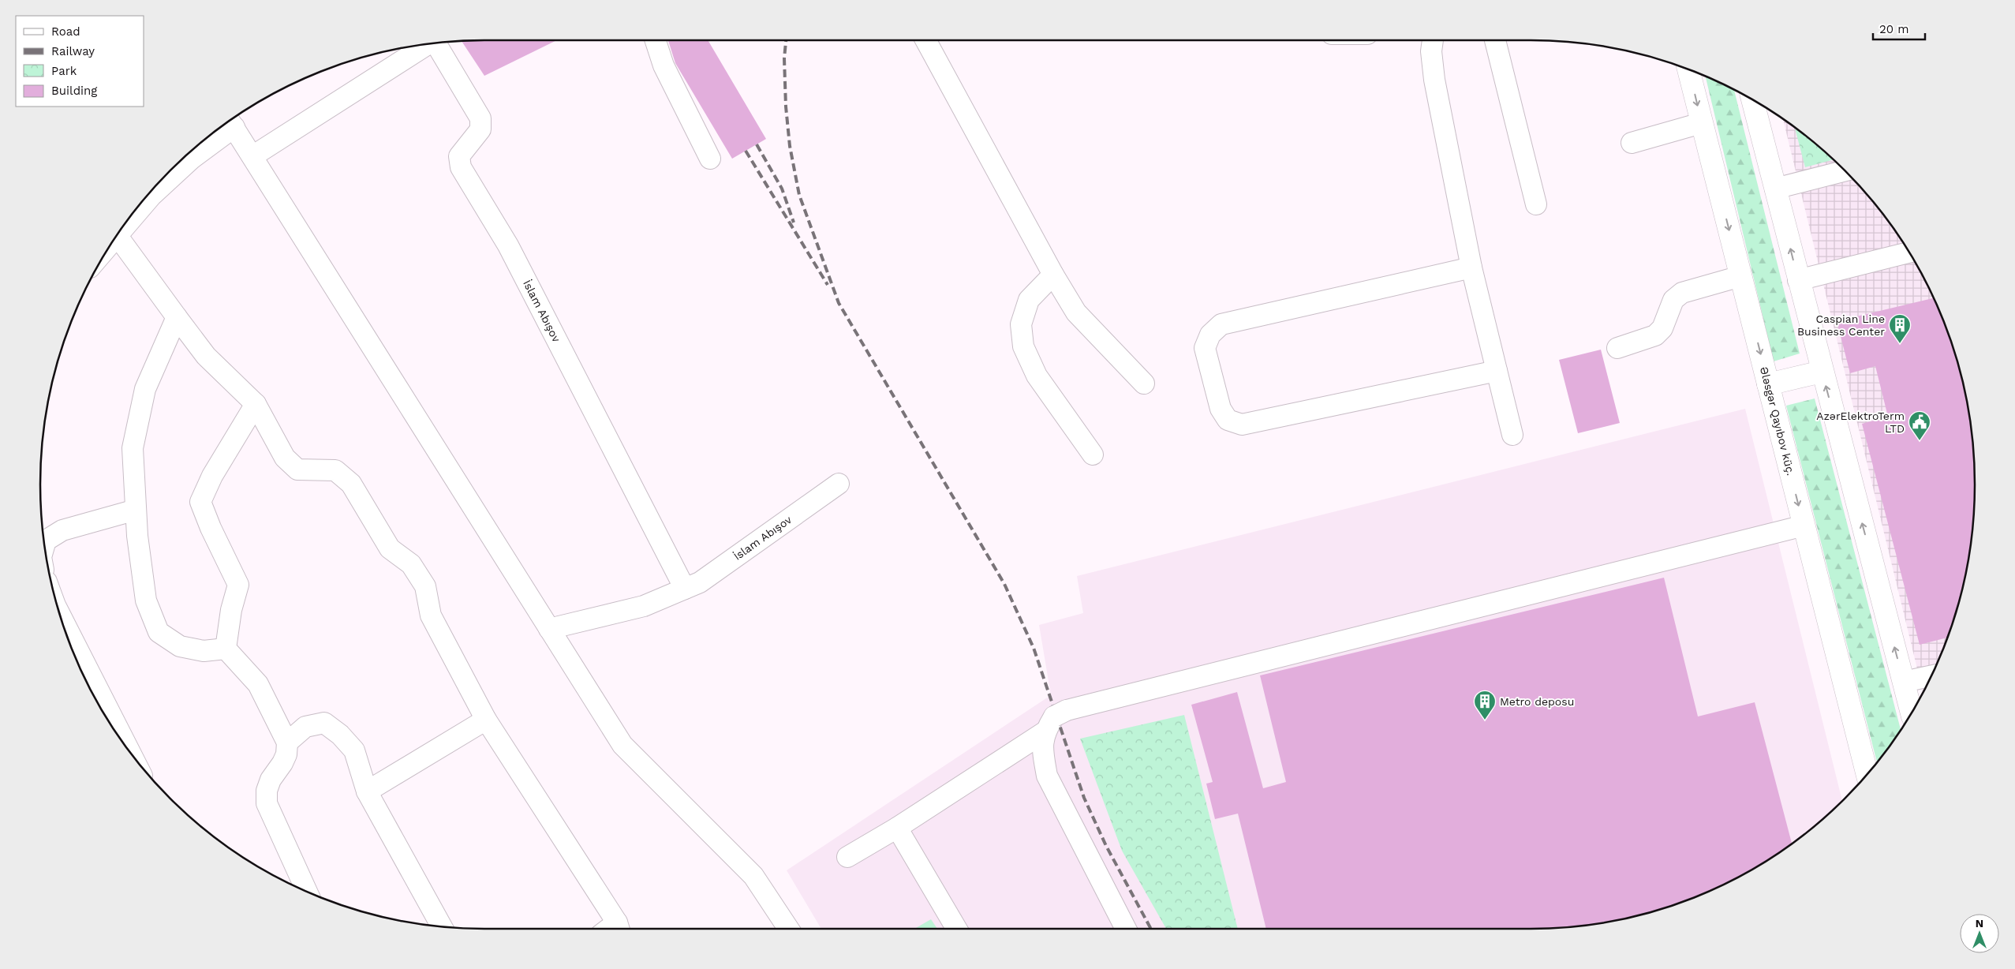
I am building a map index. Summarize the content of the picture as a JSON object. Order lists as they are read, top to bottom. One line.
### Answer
{"streets":{"main road":["Ələsgər Qayıbov küç."],"street":["İslam Abışov"]},"places":{"building":["Caspian Line Business Center","Metro deposu"],"public building":["AzərElektroTerm LTD"]},"legend":["Road","Railway","Park","Building"],"scale_bar":"20 m","north":"top"}
